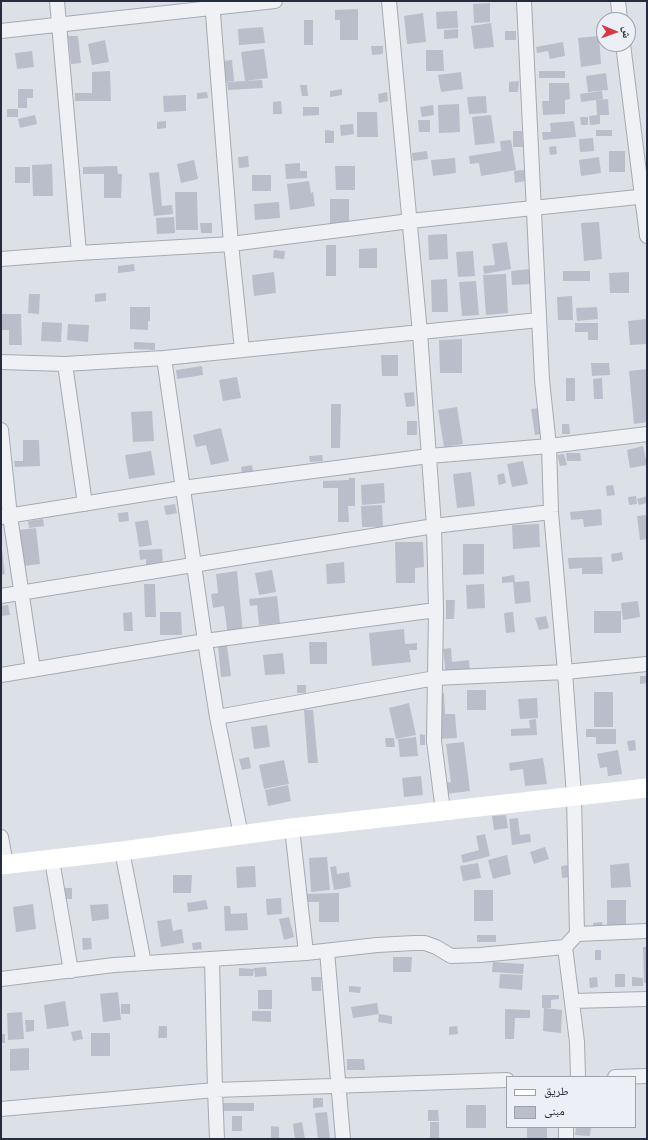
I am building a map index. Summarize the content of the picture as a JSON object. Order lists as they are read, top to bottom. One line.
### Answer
{"legend":["طريق","مبنى"],"north":"right"}
